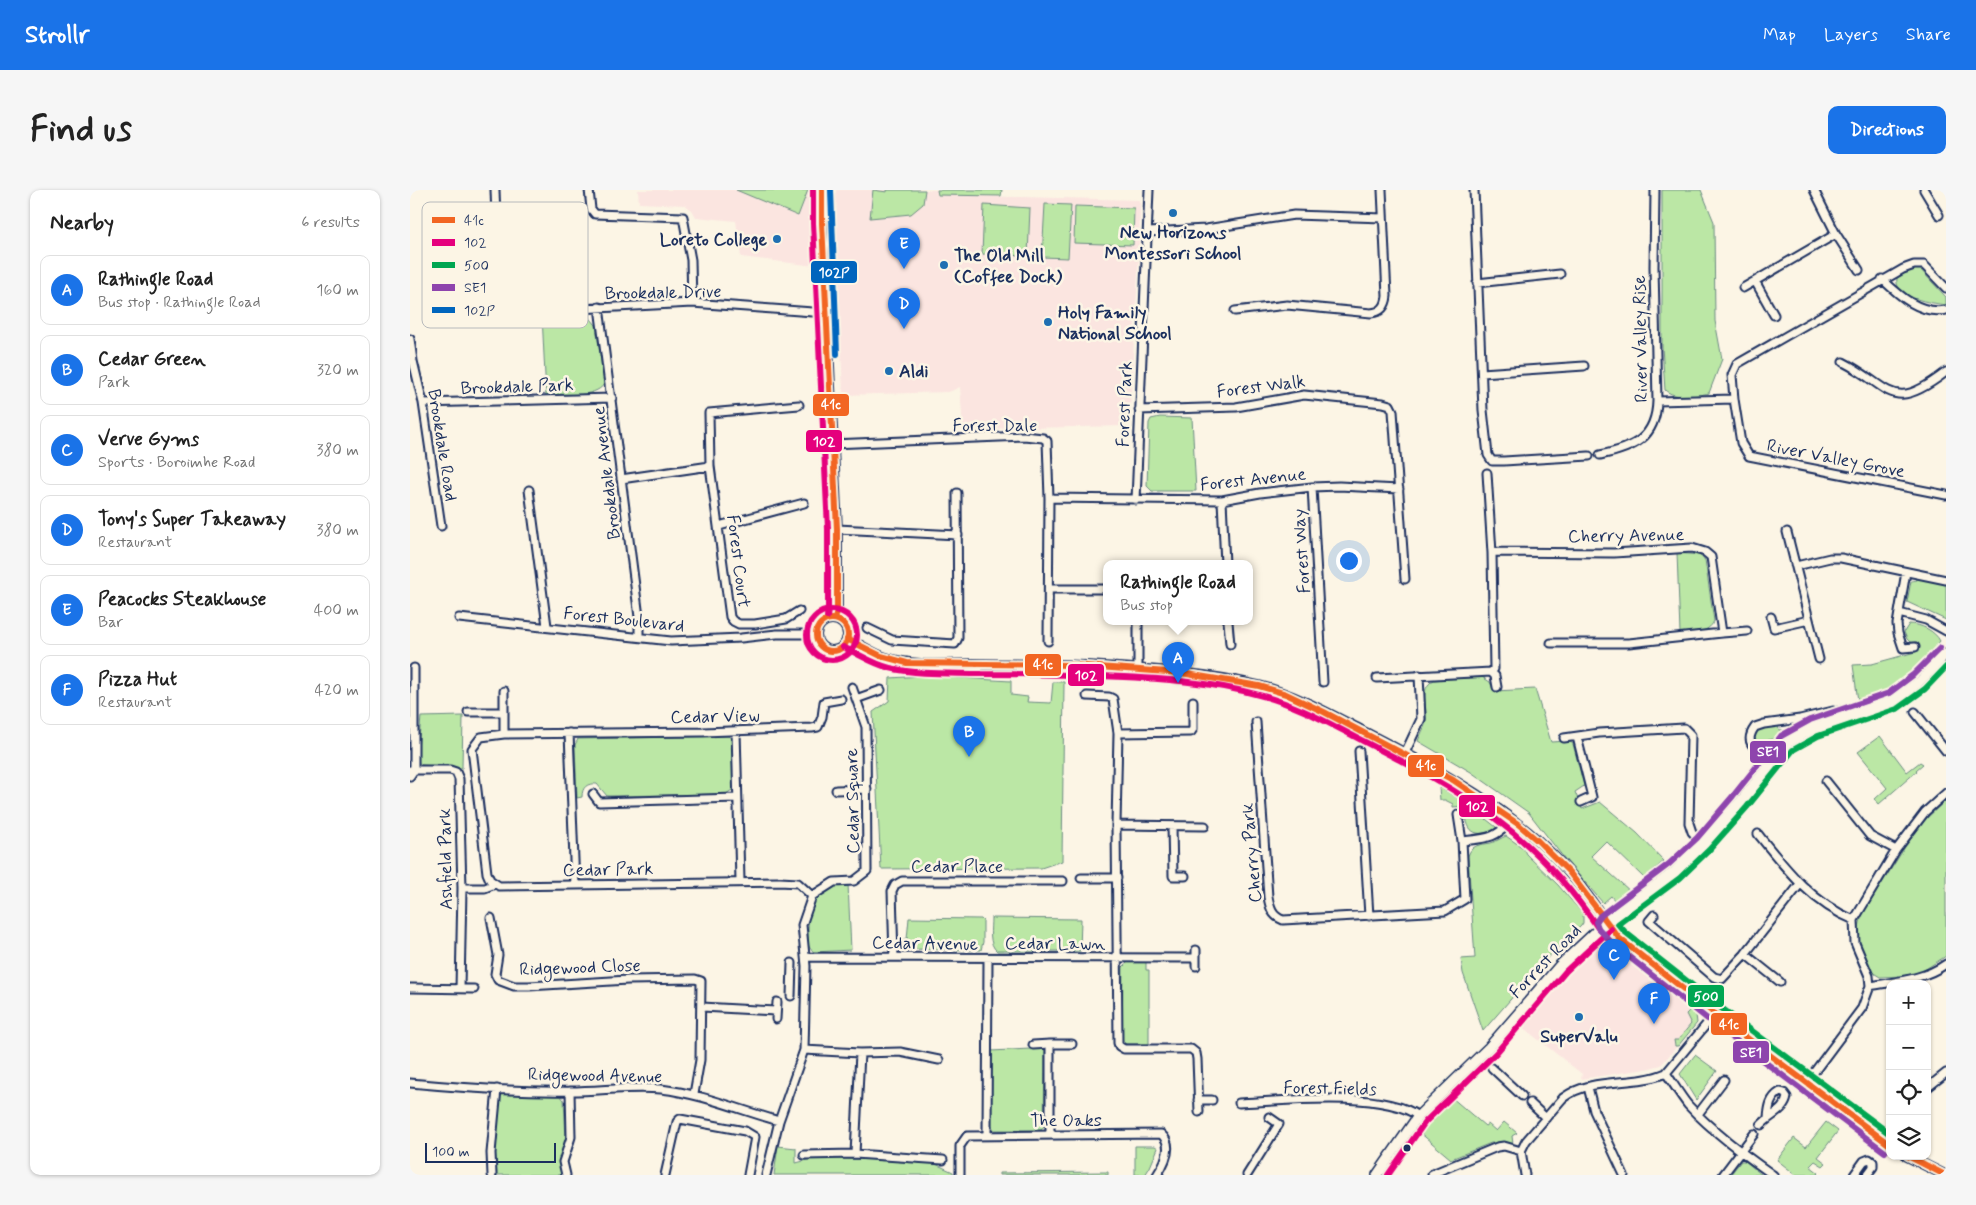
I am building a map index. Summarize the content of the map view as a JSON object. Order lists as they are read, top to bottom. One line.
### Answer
{"streets":{"street":["Brookdale Drive","River Valley Rise","Brookdale Park","Forest Walk","Forest Park","Forest Dale","Brookdale Road","River Valley Grove","Brookdale Avenue","Forest Avenue","Cherry Avenue","Forest Way","Forest Court","Forest Boulevard","Cedar View","Cedar Square","Cherry Park","Ashfield Park","Cedar Place","Cedar Park","Cedar Avenue","Cedar Lawn","Forrest Road","Ridgewood Close","Ridgewood Avenue","Forest Fields","The Oaks"]},"crossings":[["Brookdale Drive","Brookdale Avenue"],["Brookdale Park","Brookdale Road"],["Brookdale Park","Brookdale Avenue"],["Forest Walk","Forest Park"],["Forest Walk","Forest Avenue"],["Forest Park","Forest Avenue"],["Forest Dale","Forest Avenue"],["Brookdale Avenue","Forest Boulevard"],["Forest Avenue","Forest Way"],["Cedar Square","Cedar Park"],["Ashfield Park","Cedar Park"],["Cedar Place","Cedar Avenue"],["Cedar Avenue","Cedar Lawn"],["Cedar Avenue","The Oaks"],["Forrest Road","Forest Fields"],["Ridgewood Close","Ridgewood Avenue"]],"places":["New Horizons Montessori School","Loreto College","The Old Mill (Coffee Dock)","Holy Family National School","Aldi","SuperValu"],"lines":["transit line 41c","transit line 102","transit line 102P","transit line SE1","transit line 500"],"legend":["41c","102","500","SE1","102P"],"scale_bar":"100 m","page":{"header":"Strollr","nav":["Map","Layers","Share"],"buttons":"Directions","title":"Find us","heading":["Nearby","6 results"],"pins":["E","D","A","B","C","F"],"list":[{"mark":"A","name":"Rathingle Road","note":"Bus stop · Rathingle Road","value":"160 m"},{"mark":"B","name":"Cedar Green","note":"Park","value":"320 m"},{"mark":"C","name":"Verve Gyms","note":"Sports · Boroimhe Road","value":"380 m"},{"mark":"D","name":"Tony's Super Takeaway","note":"Restaurant","value":"380 m"},{"mark":"E","name":"Peacocks Steakhouse","note":"Bar","value":"400 m"},{"mark":"F","name":"Pizza Hut","note":"Restaurant","value":"420 m"}],"popup":["Rathingle Road","Bus stop"],"map_buttons":["+","−"],"scale":"100 m"}}
